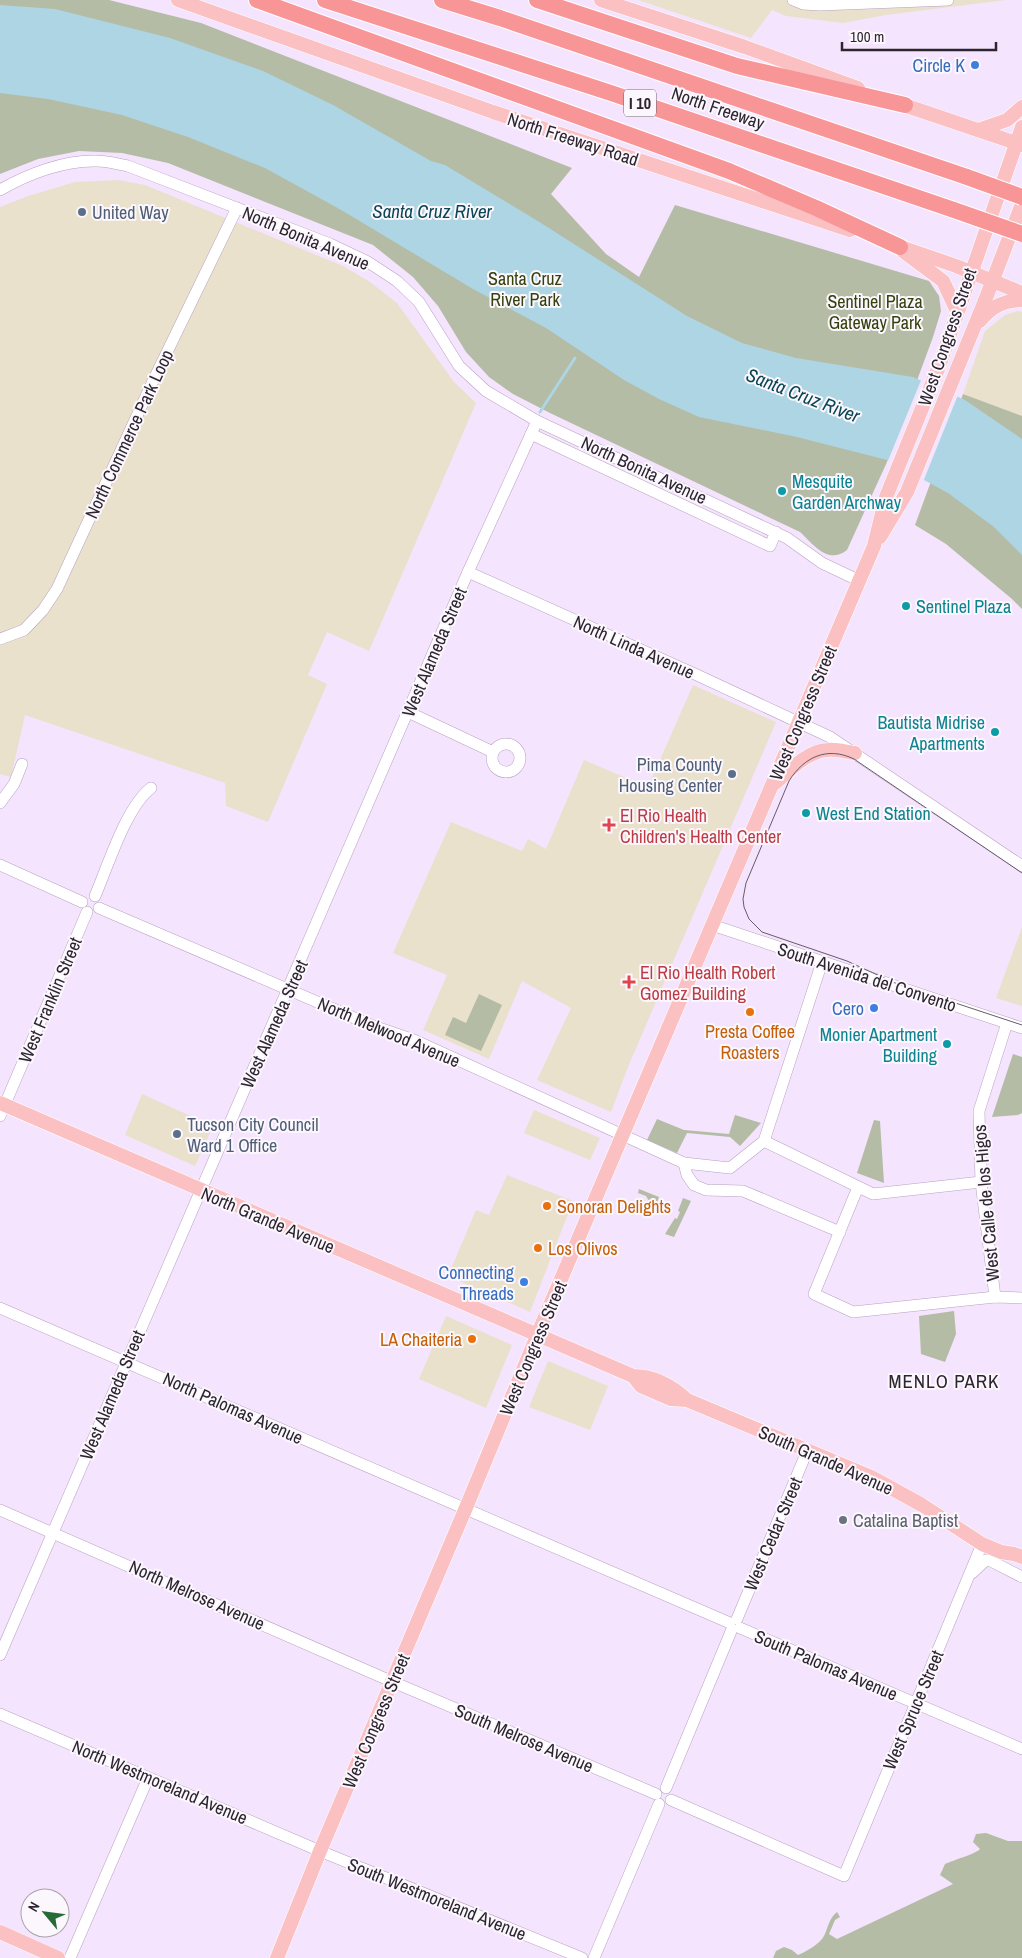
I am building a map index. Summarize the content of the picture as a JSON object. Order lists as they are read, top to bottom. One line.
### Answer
{"streets":{"highway":["I 10","North Freeway"],"main road":["North Freeway Road","West Congress Street","North Grande Avenue","South Grande Avenue"],"street":["North Bonita Avenue","North Commerce Park Loop","North Linda Avenue","West Alameda Street","South Avenida del Convento","West Franklin Street","North Melwood Avenue","West Calle de los Higos","North Palomas Avenue","West Cedar Street","North Melrose Avenue","South Palomas Avenue","West Spruce Street","South Melrose Avenue","North Westmoreland Avenue","South Westmoreland Avenue"]},"crossings":[["North Freeway Road","West Congress Street"],["North Bonita Avenue","West Congress Street"],["North Bonita Avenue","North Commerce Park Loop"],["North Bonita Avenue","West Alameda Street"],["West Congress Street","North Linda Avenue"],["West Congress Street","South Avenida del Convento"],["West Congress Street","North Melwood Avenue"],["West Congress Street","North Grande Avenue"],["West Congress Street","North Palomas Avenue"],["West Congress Street","South Grande Avenue"],["West Congress Street","North Melrose Avenue"],["West Congress Street","South Palomas Avenue"],["West Congress Street","South Melrose Avenue"],["West Congress Street","North Westmoreland Avenue"],["West Congress Street","South Westmoreland Avenue"],["North Linda Avenue","West Alameda Street"],["West Alameda Street","North Melwood Avenue"],["West Alameda Street","North Grande Avenue"],["West Alameda Street","North Palomas Avenue"],["West Alameda Street","North Melrose Avenue"],["South Avenida del Convento","West Calle de los Higos"],["West Franklin Street","North Melwood Avenue"],["West Franklin Street","North Grande Avenue"],["North Grande Avenue","South Grande Avenue"],["North Palomas Avenue","South Palomas Avenue"],["South Grande Avenue","West Cedar Street"],["South Grande Avenue","West Spruce Street"],["West Cedar Street","South Palomas Avenue"],["West Cedar Street","West Spruce Street"],["West Cedar Street","South Melrose Avenue"],["North Melrose Avenue","South Melrose Avenue"],["South Palomas Avenue","West Spruce Street"],["West Spruce Street","South Melrose Avenue"],["North Westmoreland Avenue","South Westmoreland Avenue"]],"districts":["MENLO PARK"],"water":["Santa Cruz River"],"parks":["Santa Cruz River Park","Sentinel Plaza Gateway Park"],"places":{"other":["Circle K","United Way","Mesquite Garden Archway","Sentinel Plaza","Bautista Midrise Apartments","Pima County Housing Center","West End Station","Cero","Presta Coffee Roasters","Monier Apartment Building","Tucson City Council Ward 1 Office","Sonoran Delights","Los Olivos","Connecting Threads","LA Chaiteria","Catalina Baptist"],"health":["El Rio Health Children's Health Center","El Rio Health Robert Gomez Building"]},"scale_bar":"100 m","north":"top left"}
